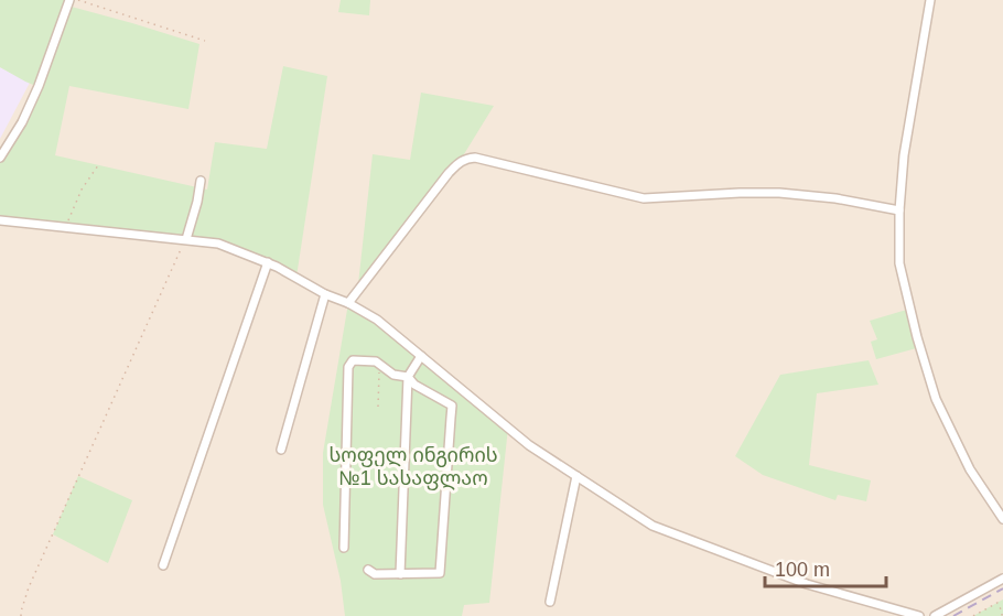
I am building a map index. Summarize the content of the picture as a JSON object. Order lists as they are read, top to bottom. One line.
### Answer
{"parks":["სოფელ ინგირის №1 სასაფლაო"],"scale_bar":"100 m"}
